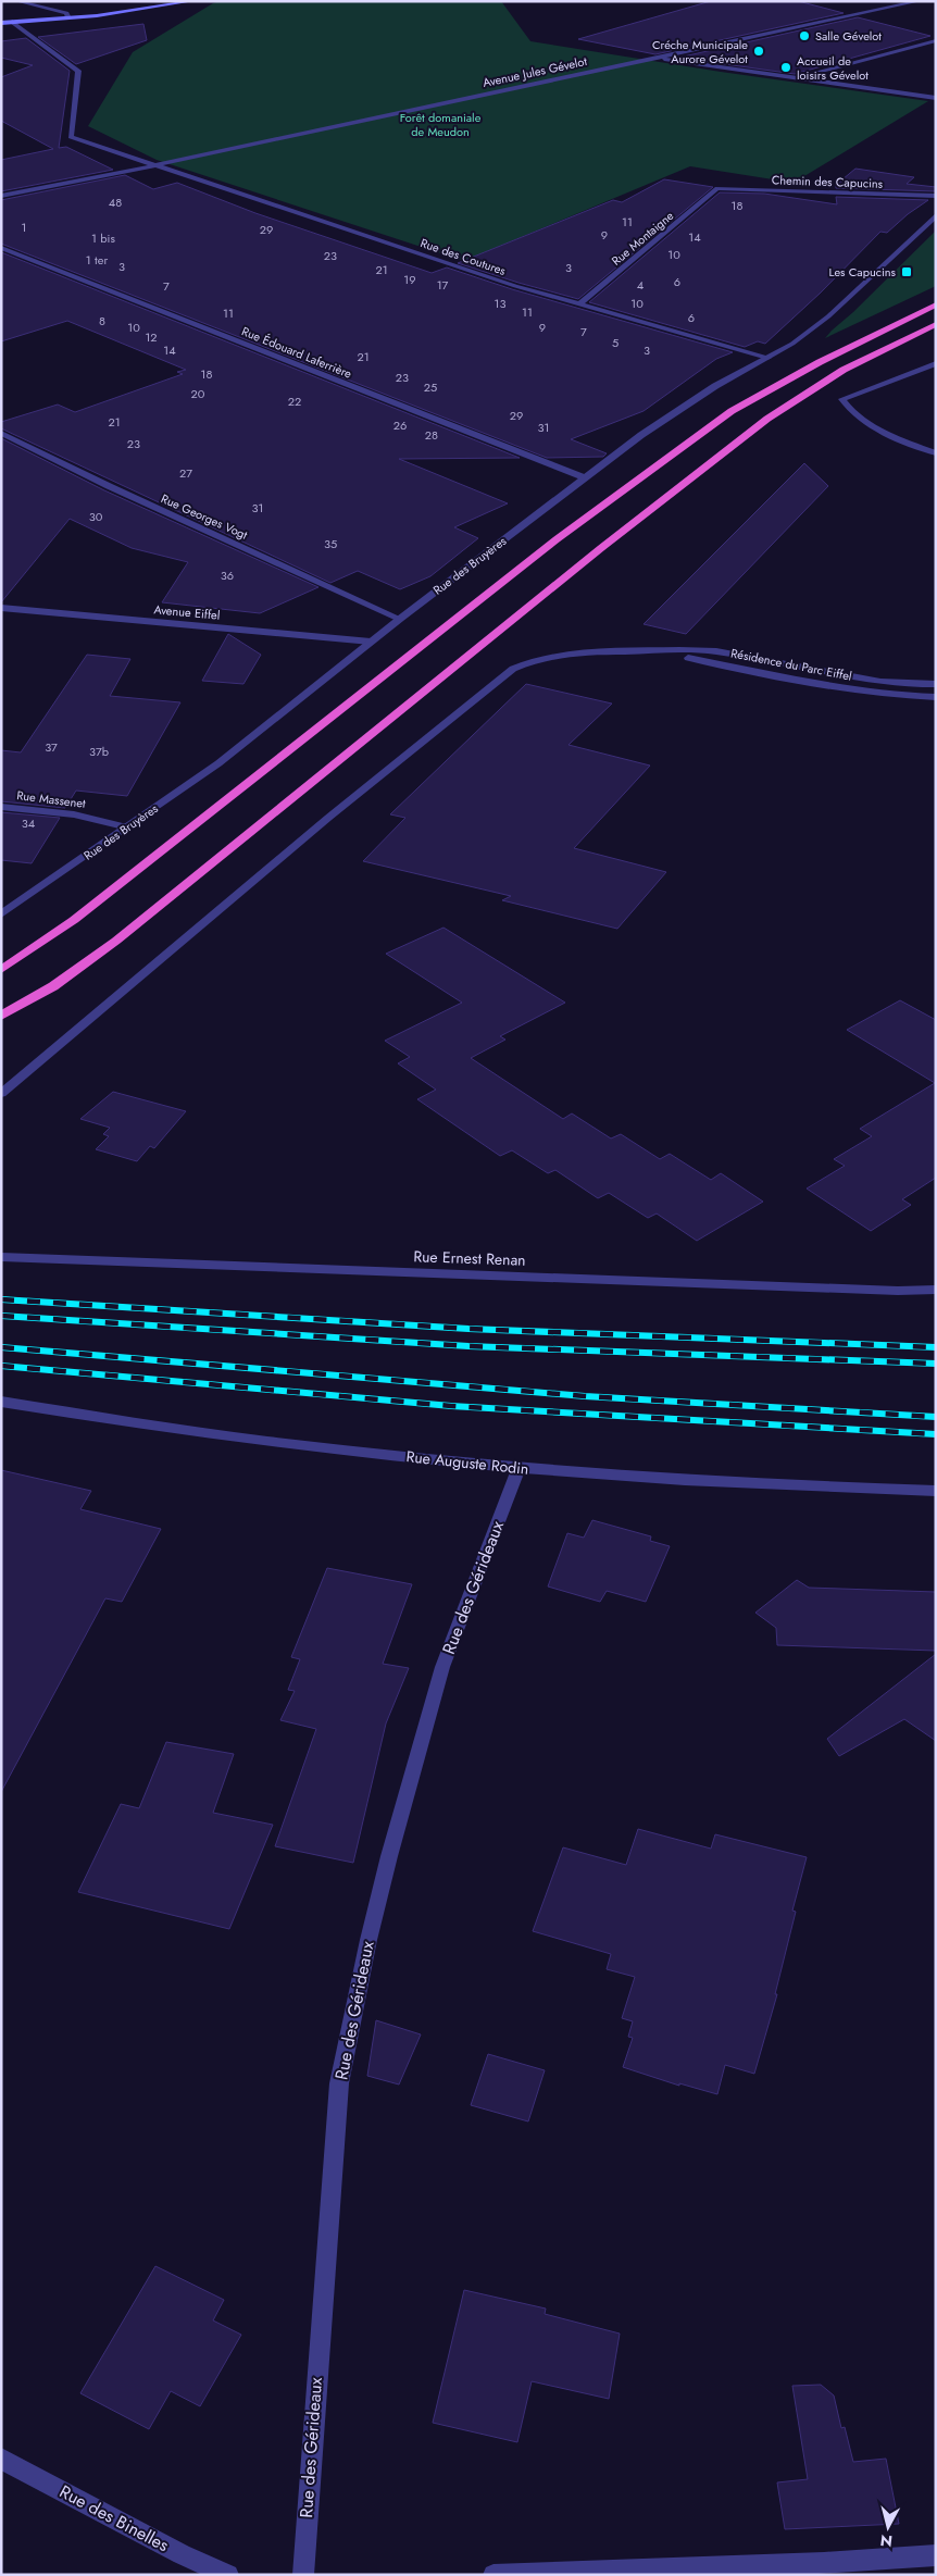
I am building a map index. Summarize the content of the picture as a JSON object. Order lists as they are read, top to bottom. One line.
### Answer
{"streets":{"street":["Avenue Jules Gévelot","Chemin des Capucins","Rue Montaigne","Rue des Coutures","Rue Édouard Laferrière","Rue Georges Vogt","Rue des Bruyères","Avenue Eiffel","Résidence du Parc Eiffel","Rue Massenet","Rue Ernest Renan","Rue Auguste Rodin","Rue des Gérideaux","Rue des Binelles"]},"crossings":[["Avenue Jules Gévelot","Rue des Coutures"],["Chemin des Capucins","Rue Montaigne"],["Rue Montaigne","Rue des Coutures"],["Rue des Coutures","Rue des Bruyères"],["Rue Édouard Laferrière","Rue des Bruyères"],["Rue Georges Vogt","Rue des Bruyères"],["Rue des Bruyères","Avenue Eiffel"],["Rue des Bruyères","Rue Massenet"],["Rue Auguste Rodin","Rue des Gérideaux"]],"parks":["Forêt domaniale de Meudon"],"places":{"other":["Salle Gévelot","Créche Municipale Aurore Gévelot","Accueil de loisirs Gévelot"],"transit":["Les Capucins"]},"house_numbers":["48","18","11","1","29","9","14","1 bis","10","23","1 ter","3","3","21","19","6","17","4","7","13","10","11","11","6","8","10","9","7","12","5","14","3","21","18","23","25","20","22","29","21","26","31","28","23","27","31","30","35","36","37","37b","34"],"north":"bottom"}
